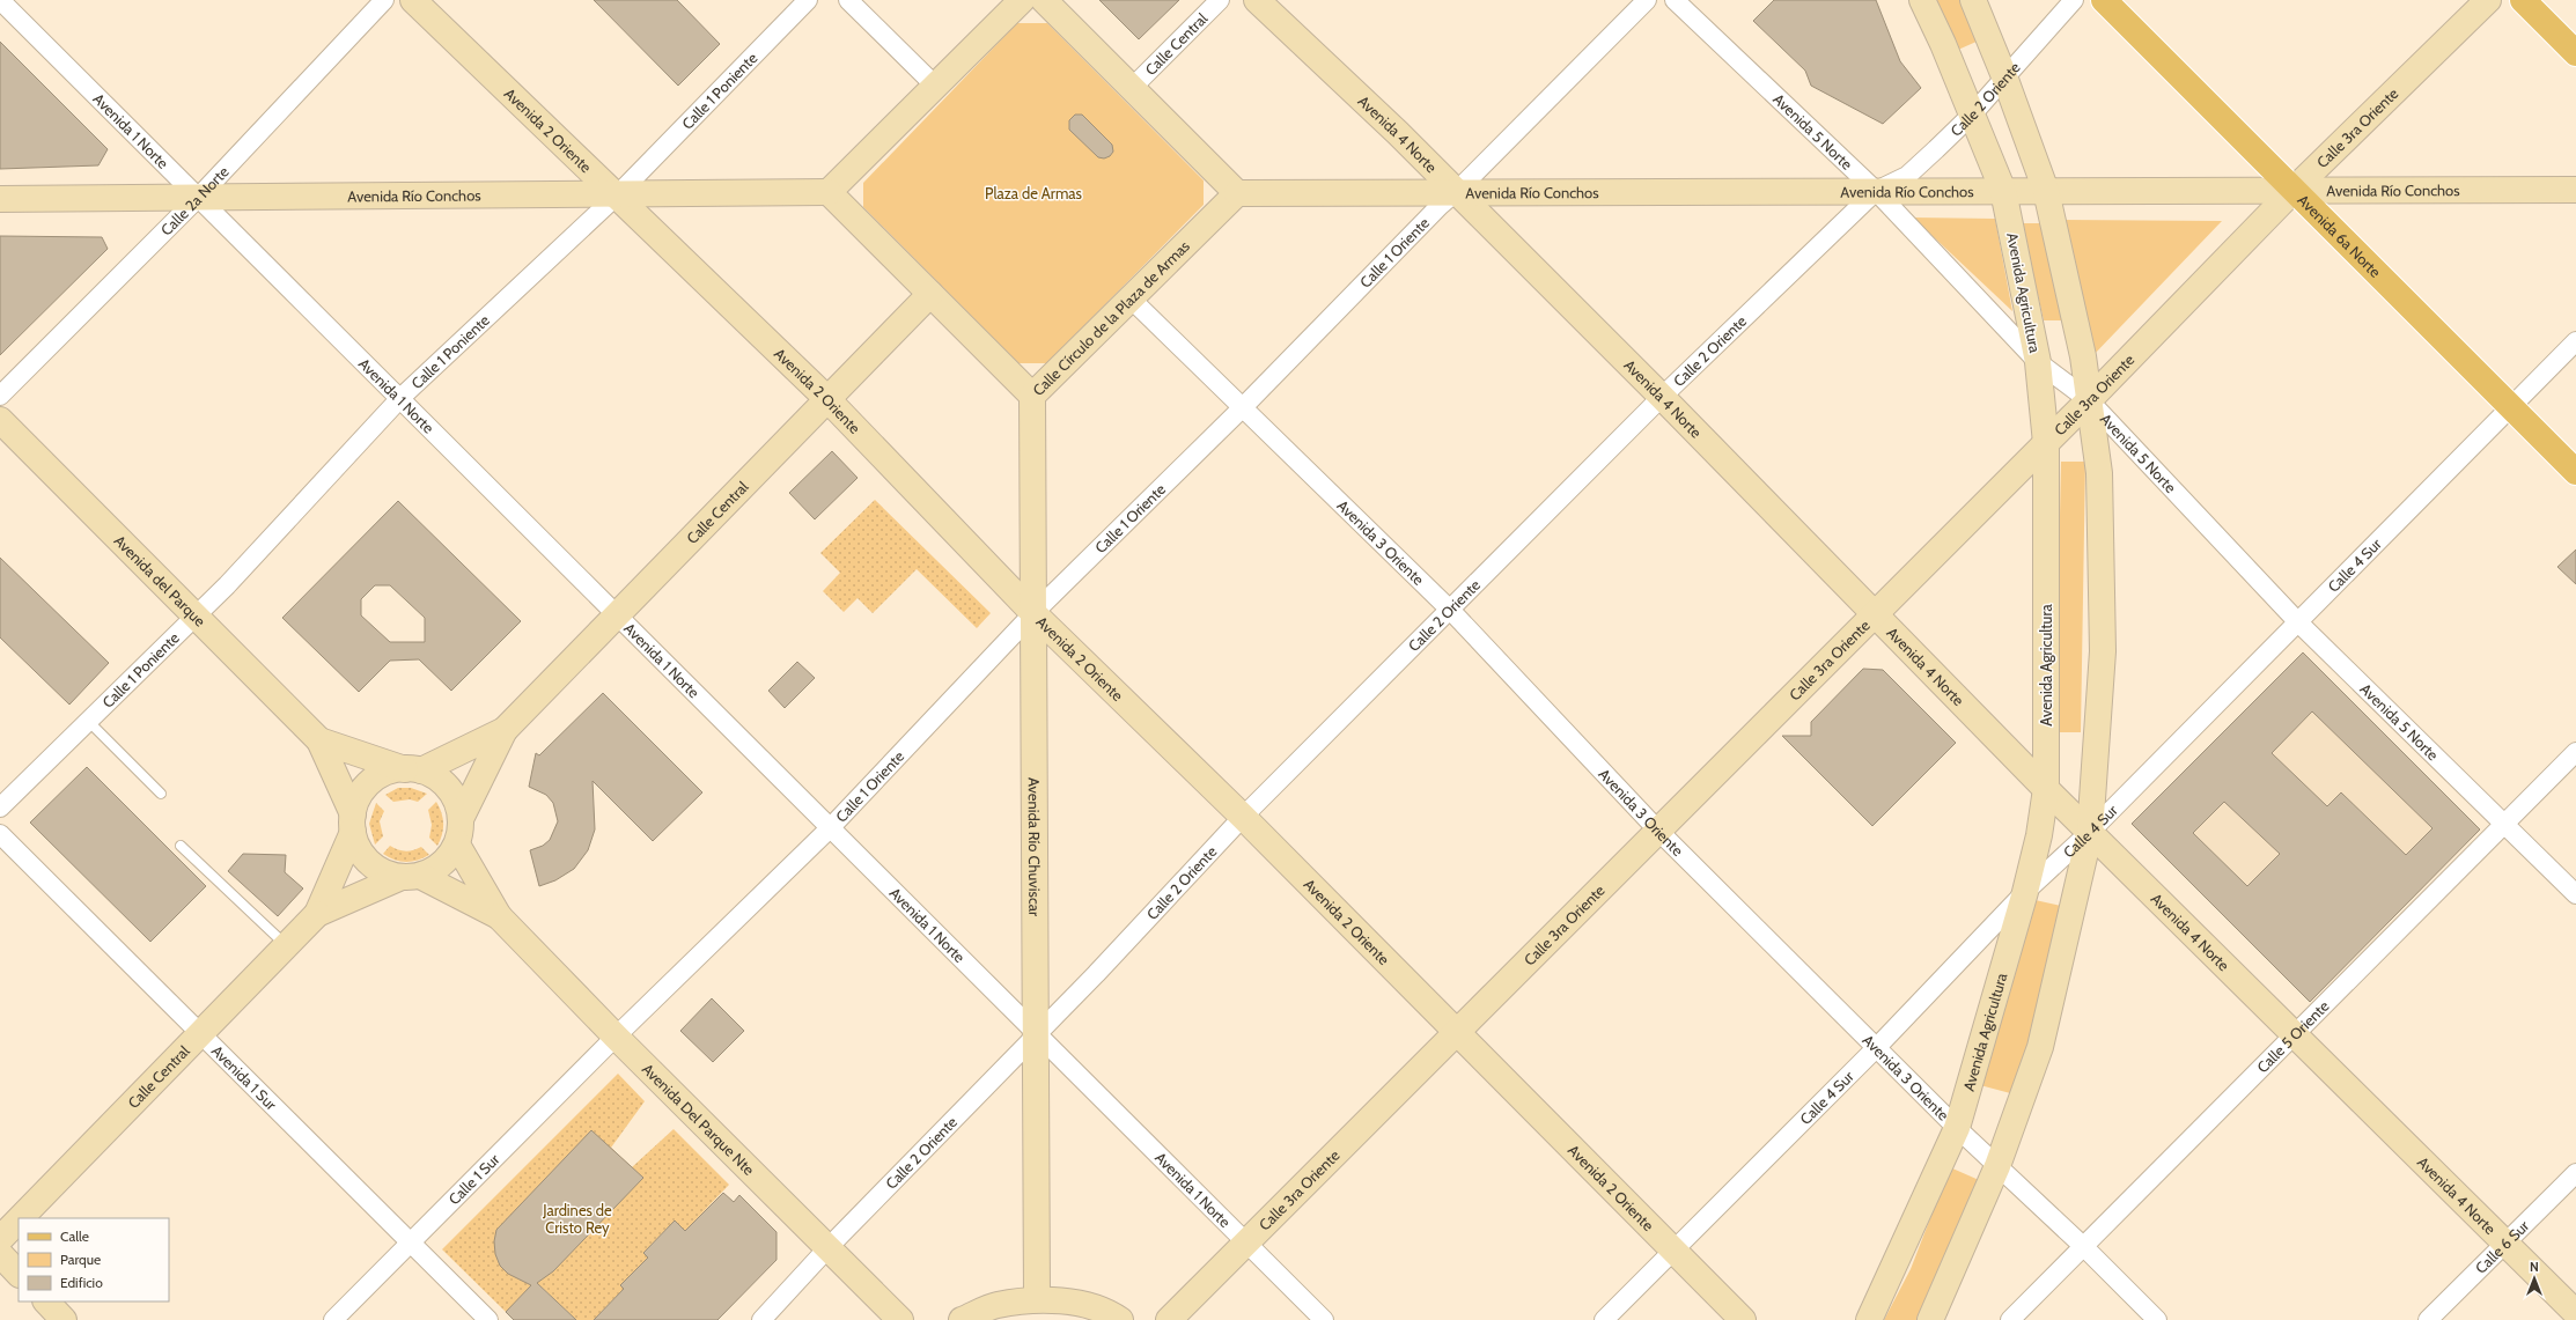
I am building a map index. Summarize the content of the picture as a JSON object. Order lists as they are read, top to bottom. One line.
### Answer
{"streets":{"main road":["Calle Central","Calle 3ra Oriente","Avenida 2 Oriente","Avenida 4 Norte","Avenida Río Conchos","Avenida 6a Norte","Avenida Agricultura","Calle Círculo de la Plaza de Armas","Avenida del Parque","Avenida Río Chuviscar","Avenida Del Parque Nte"],"street":["Calle 1 Poniente","Calle 2 Oriente","Avenida 1 Norte","Avenida 5 Norte","Calle 2a Norte","Calle 1 Oriente","Avenida 3 Oriente","Calle 4 Sur","Calle 5 Oriente","Avenida 1 Sur","Calle 1 Sur","Calle 6 Sur"]},"crossings":[["Calle Central","Avenida 2 Oriente"],["Calle Central","Avenida 1 Norte"],["Calle Central","Calle Círculo de la Plaza de Armas"],["Calle Central","Avenida 1 Sur"],["Calle 1 Poniente","Avenida 2 Oriente"],["Calle 1 Poniente","Avenida 1 Norte"],["Calle 1 Poniente","Avenida Río Conchos"],["Calle 1 Poniente","Avenida del Parque"],["Calle 2 Oriente","Avenida 2 Oriente"],["Calle 2 Oriente","Avenida 1 Norte"],["Calle 2 Oriente","Avenida 5 Norte"],["Calle 2 Oriente","Avenida 4 Norte"],["Calle 2 Oriente","Avenida Río Conchos"],["Calle 2 Oriente","Avenida Agricultura"],["Calle 2 Oriente","Avenida 3 Oriente"],["Calle 2 Oriente","Avenida Río Chuviscar"],["Calle 2 Oriente","Avenida Del Parque Nte"],["Calle 3ra Oriente","Avenida 2 Oriente"],["Calle 3ra Oriente","Avenida 1 Norte"],["Calle 3ra Oriente","Avenida 5 Norte"],["Calle 3ra Oriente","Avenida 4 Norte"],["Calle 3ra Oriente","Avenida Río Conchos"],["Calle 3ra Oriente","Avenida 6a Norte"],["Calle 3ra Oriente","Avenida Agricultura"],["Calle 3ra Oriente","Avenida 3 Oriente"],["Avenida 2 Oriente","Avenida Río Conchos"],["Avenida 2 Oriente","Calle 1 Oriente"],["Avenida 2 Oriente","Calle 4 Sur"],["Avenida 2 Oriente","Avenida Río Chuviscar"],["Avenida 1 Norte","Avenida Río Conchos"],["Avenida 1 Norte","Calle 2a Norte"],["Avenida 1 Norte","Calle 1 Oriente"],["Avenida 1 Norte","Avenida Río Chuviscar"],["Avenida 5 Norte","Avenida Río Conchos"],["Avenida 5 Norte","Avenida Agricultura"],["Avenida 5 Norte","Calle 4 Sur"],["Avenida 5 Norte","Calle 5 Oriente"],["Avenida 4 Norte","Avenida Río Conchos"],["Avenida 4 Norte","Calle 1 Oriente"],["Avenida 4 Norte","Avenida Agricultura"],["Avenida 4 Norte","Calle 4 Sur"],["Avenida 4 Norte","Calle 5 Oriente"],["Avenida 4 Norte","Calle 6 Sur"],["Avenida Río Conchos","Calle 2a Norte"],["Avenida Río Conchos","Avenida 6a Norte"],["Avenida Río Conchos","Calle 1 Oriente"],["Avenida Río Conchos","Avenida Agricultura"],["Avenida Río Conchos","Calle Círculo de la Plaza de Armas"],["Avenida 6a Norte","Calle 4 Sur"],["Calle 1 Oriente","Avenida 3 Oriente"],["Calle 1 Oriente","Avenida Río Chuviscar"],["Calle 1 Oriente","Avenida Del Parque Nte"],["Calle 1 Oriente","Calle 1 Sur"],["Avenida Agricultura","Avenida 3 Oriente"],["Avenida Agricultura","Calle 4 Sur"],["Calle Círculo de la Plaza de Armas","Avenida 3 Oriente"],["Calle Círculo de la Plaza de Armas","Avenida Río Chuviscar"],["Avenida 3 Oriente","Calle 4 Sur"],["Avenida 3 Oriente","Calle 5 Oriente"],["Avenida 1 Sur","Calle 1 Sur"],["Avenida Del Parque Nte","Calle 1 Sur"]],"parks":["Plaza de Armas","Jardines de Cristo Rey"],"legend":["Calle","Parque","Edificio"],"north":"top"}
